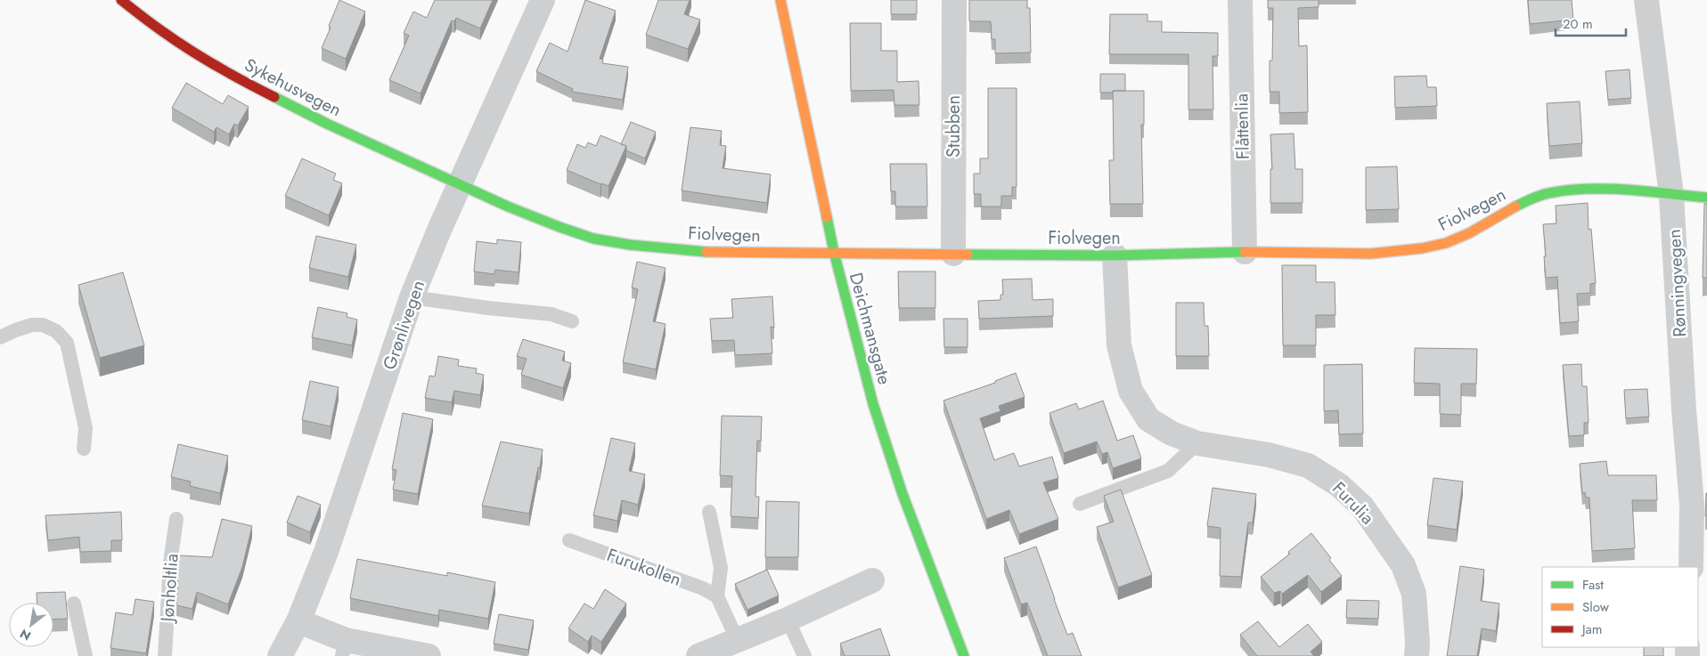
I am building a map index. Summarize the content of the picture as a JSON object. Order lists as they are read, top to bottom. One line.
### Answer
{"streets":{"street":["Sykehusvegen","Stubben","Flåttenlia","Fiolvegen","Rønningvegen","Grønlivegen","Deichmansgate","Furulia"],"lane":["Furukollen","Jønholtlia"]},"crossings":[["Sykehusvegen","Fiolvegen"],["Sykehusvegen","Grønlivegen"],["Stubben","Fiolvegen"],["Flåttenlia","Fiolvegen"],["Fiolvegen","Rønningvegen"],["Fiolvegen","Grønlivegen"],["Fiolvegen","Deichmansgate"],["Fiolvegen","Furulia"]],"legend":["Fast","Slow","Jam"],"scale_bar":"20 m","north":"bottom left"}
